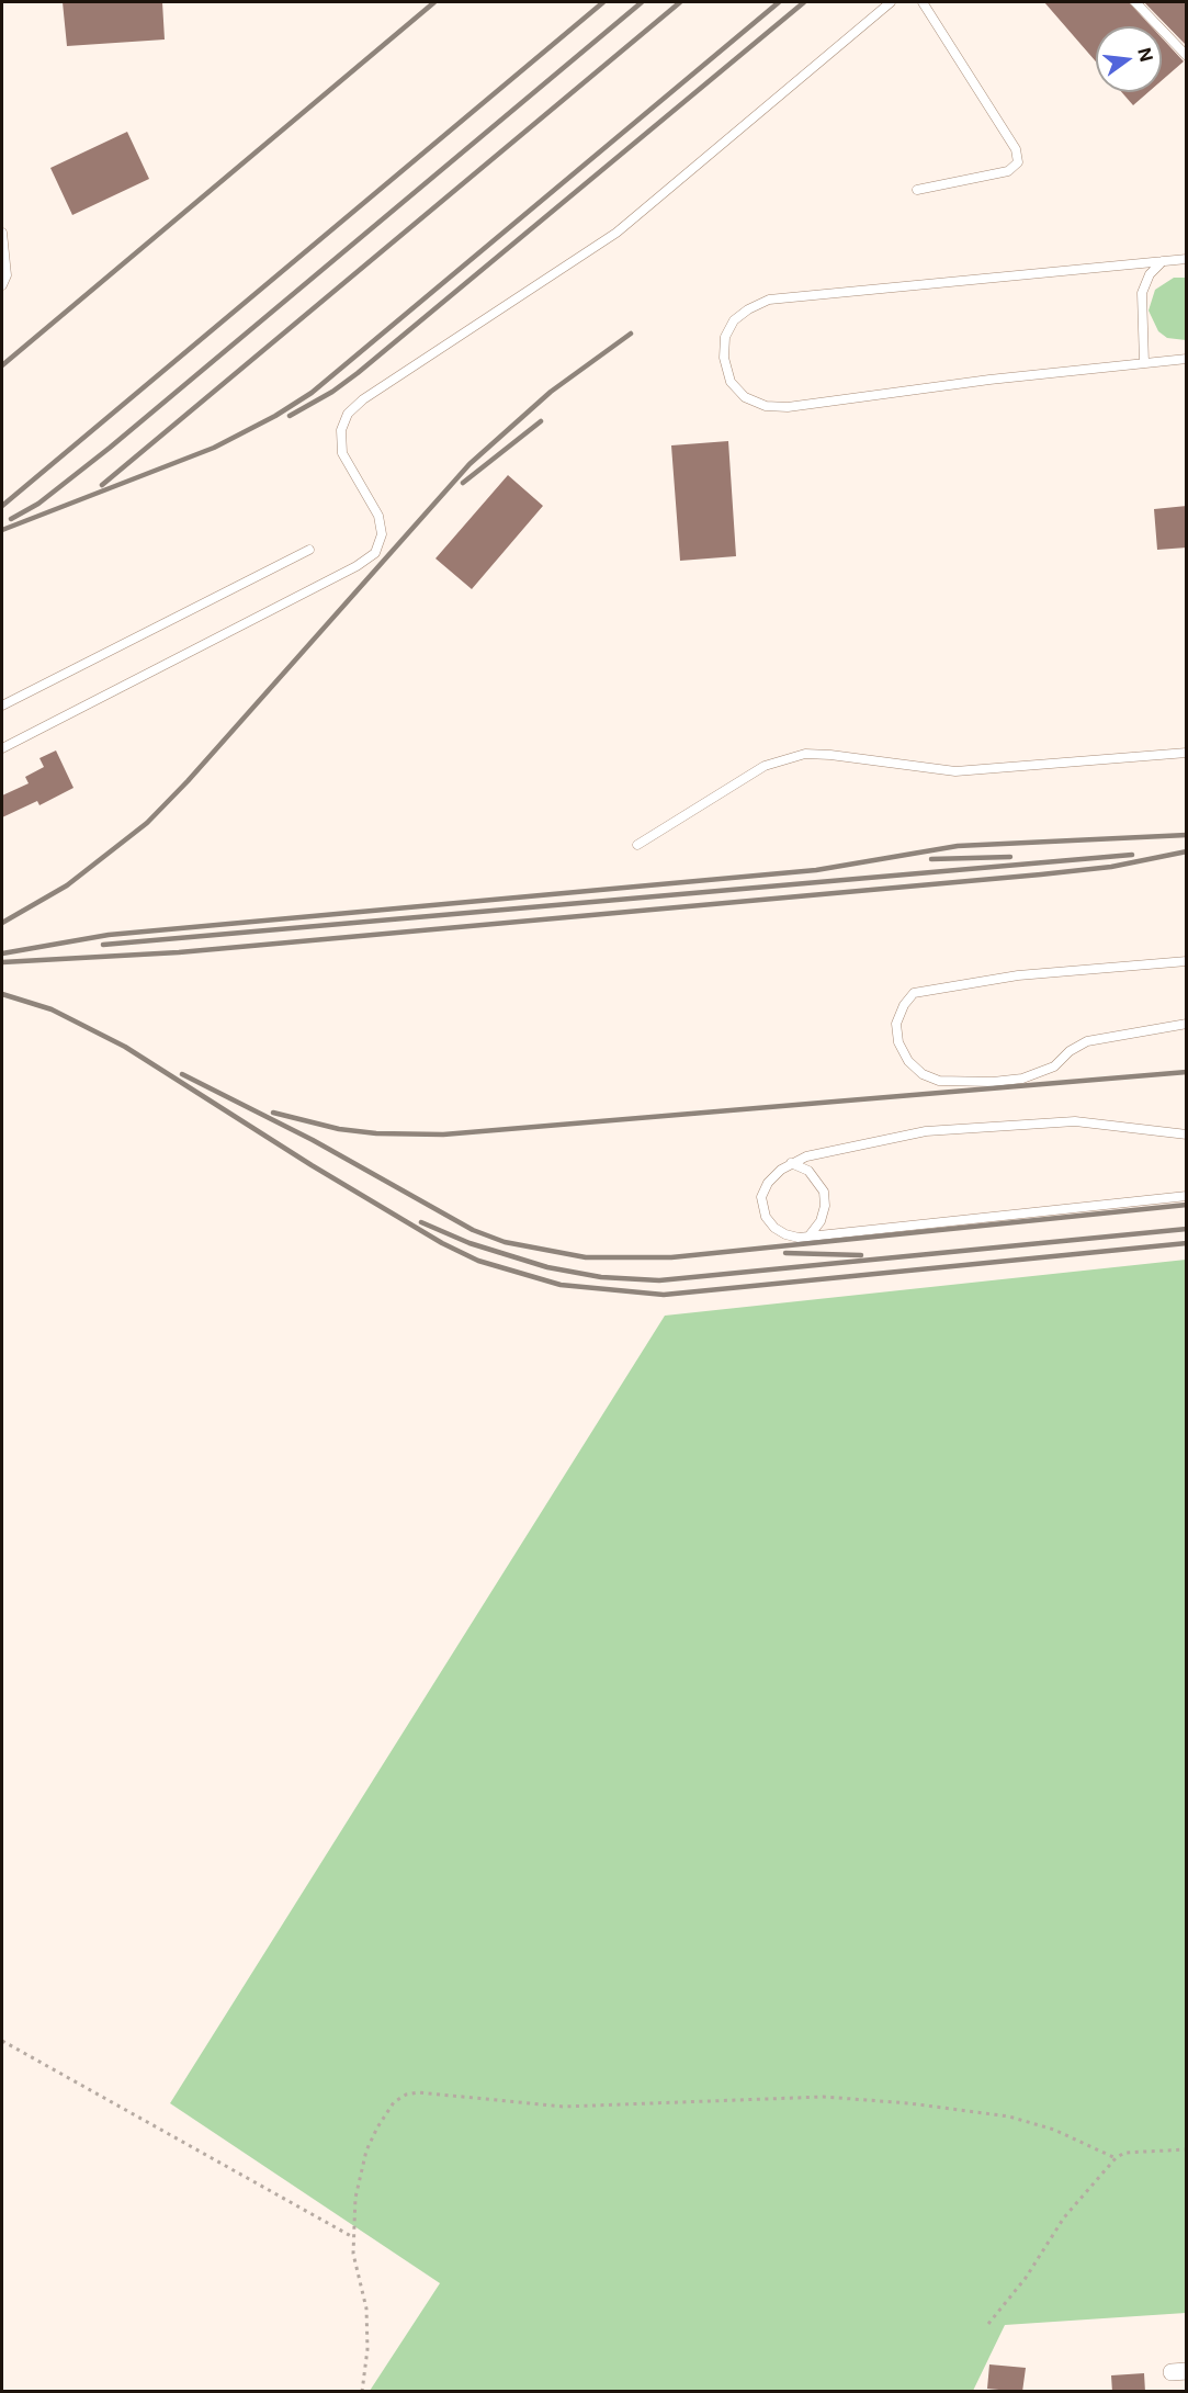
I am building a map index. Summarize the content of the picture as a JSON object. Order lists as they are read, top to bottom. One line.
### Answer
{"north":"right"}
